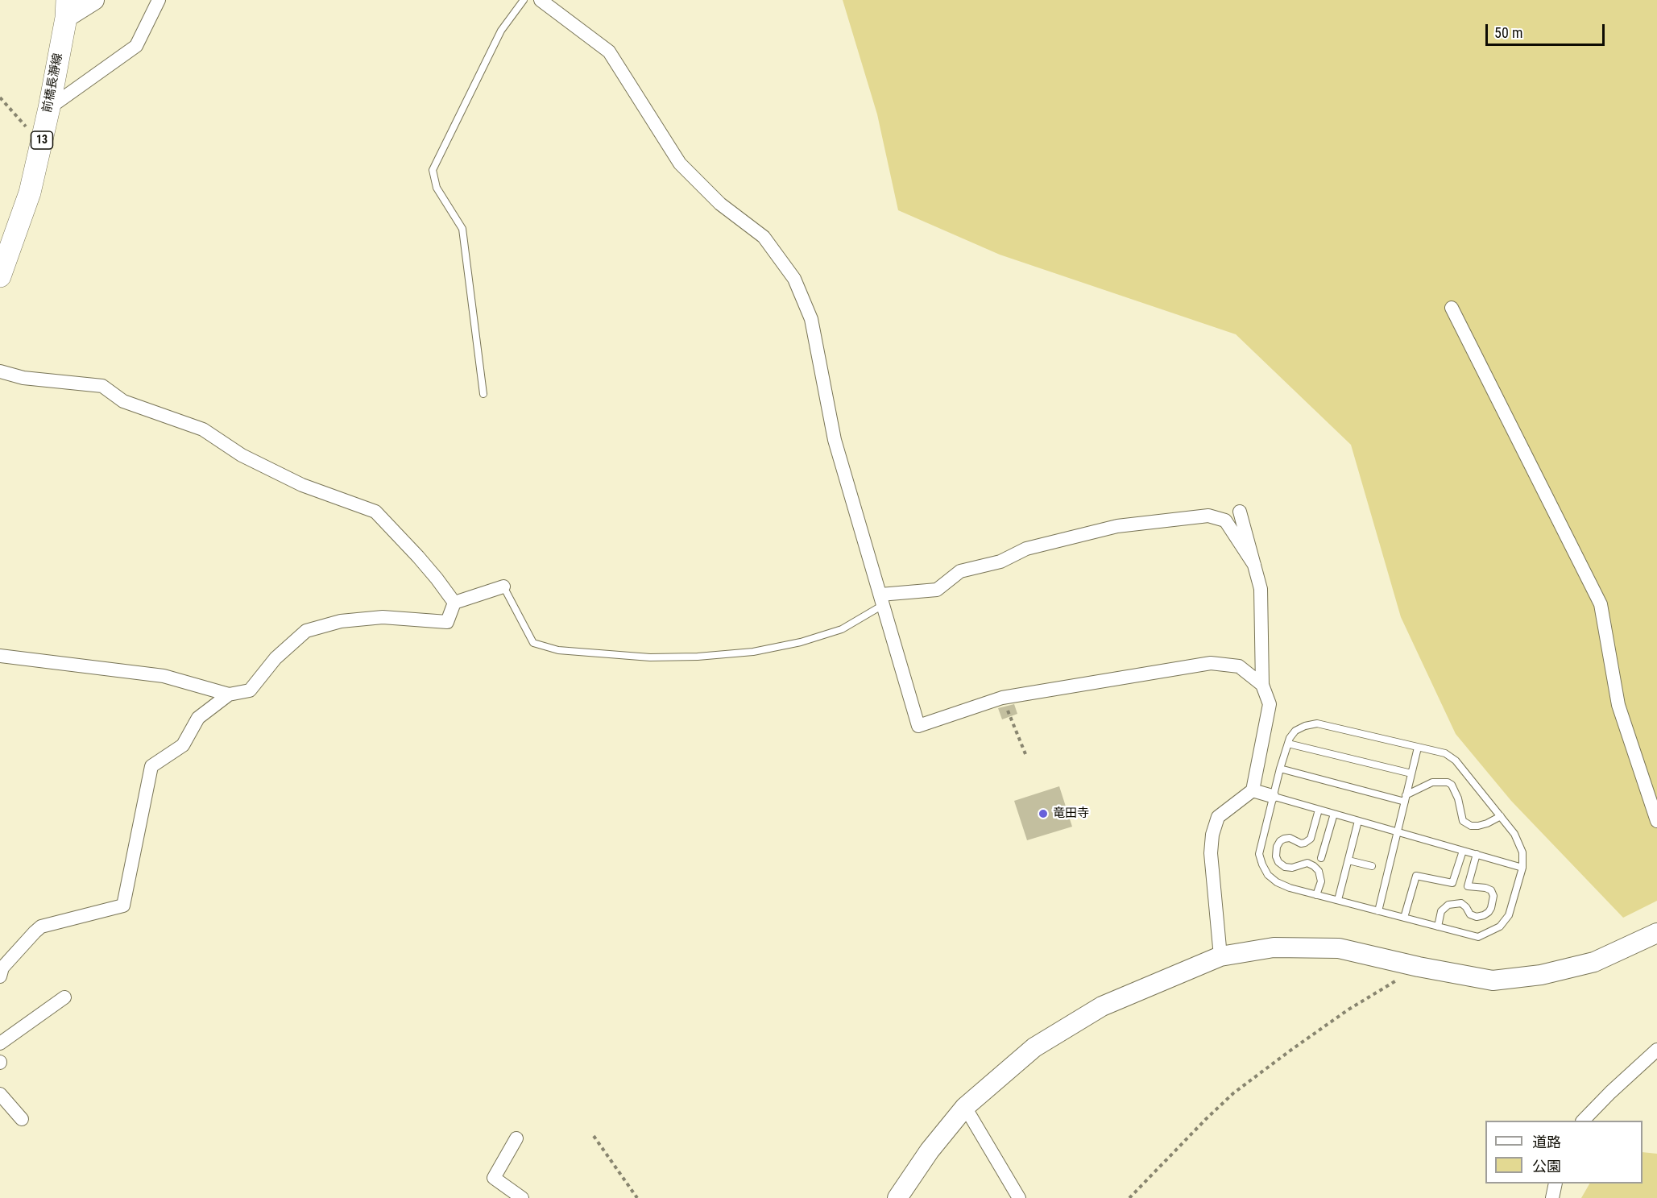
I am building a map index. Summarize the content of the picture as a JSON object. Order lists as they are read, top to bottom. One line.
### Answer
{"streets":{"main road":["前橋長瀞線","13"]},"places":["竜田寺"],"legend":["道路","公園"],"scale_bar":"50 m"}
